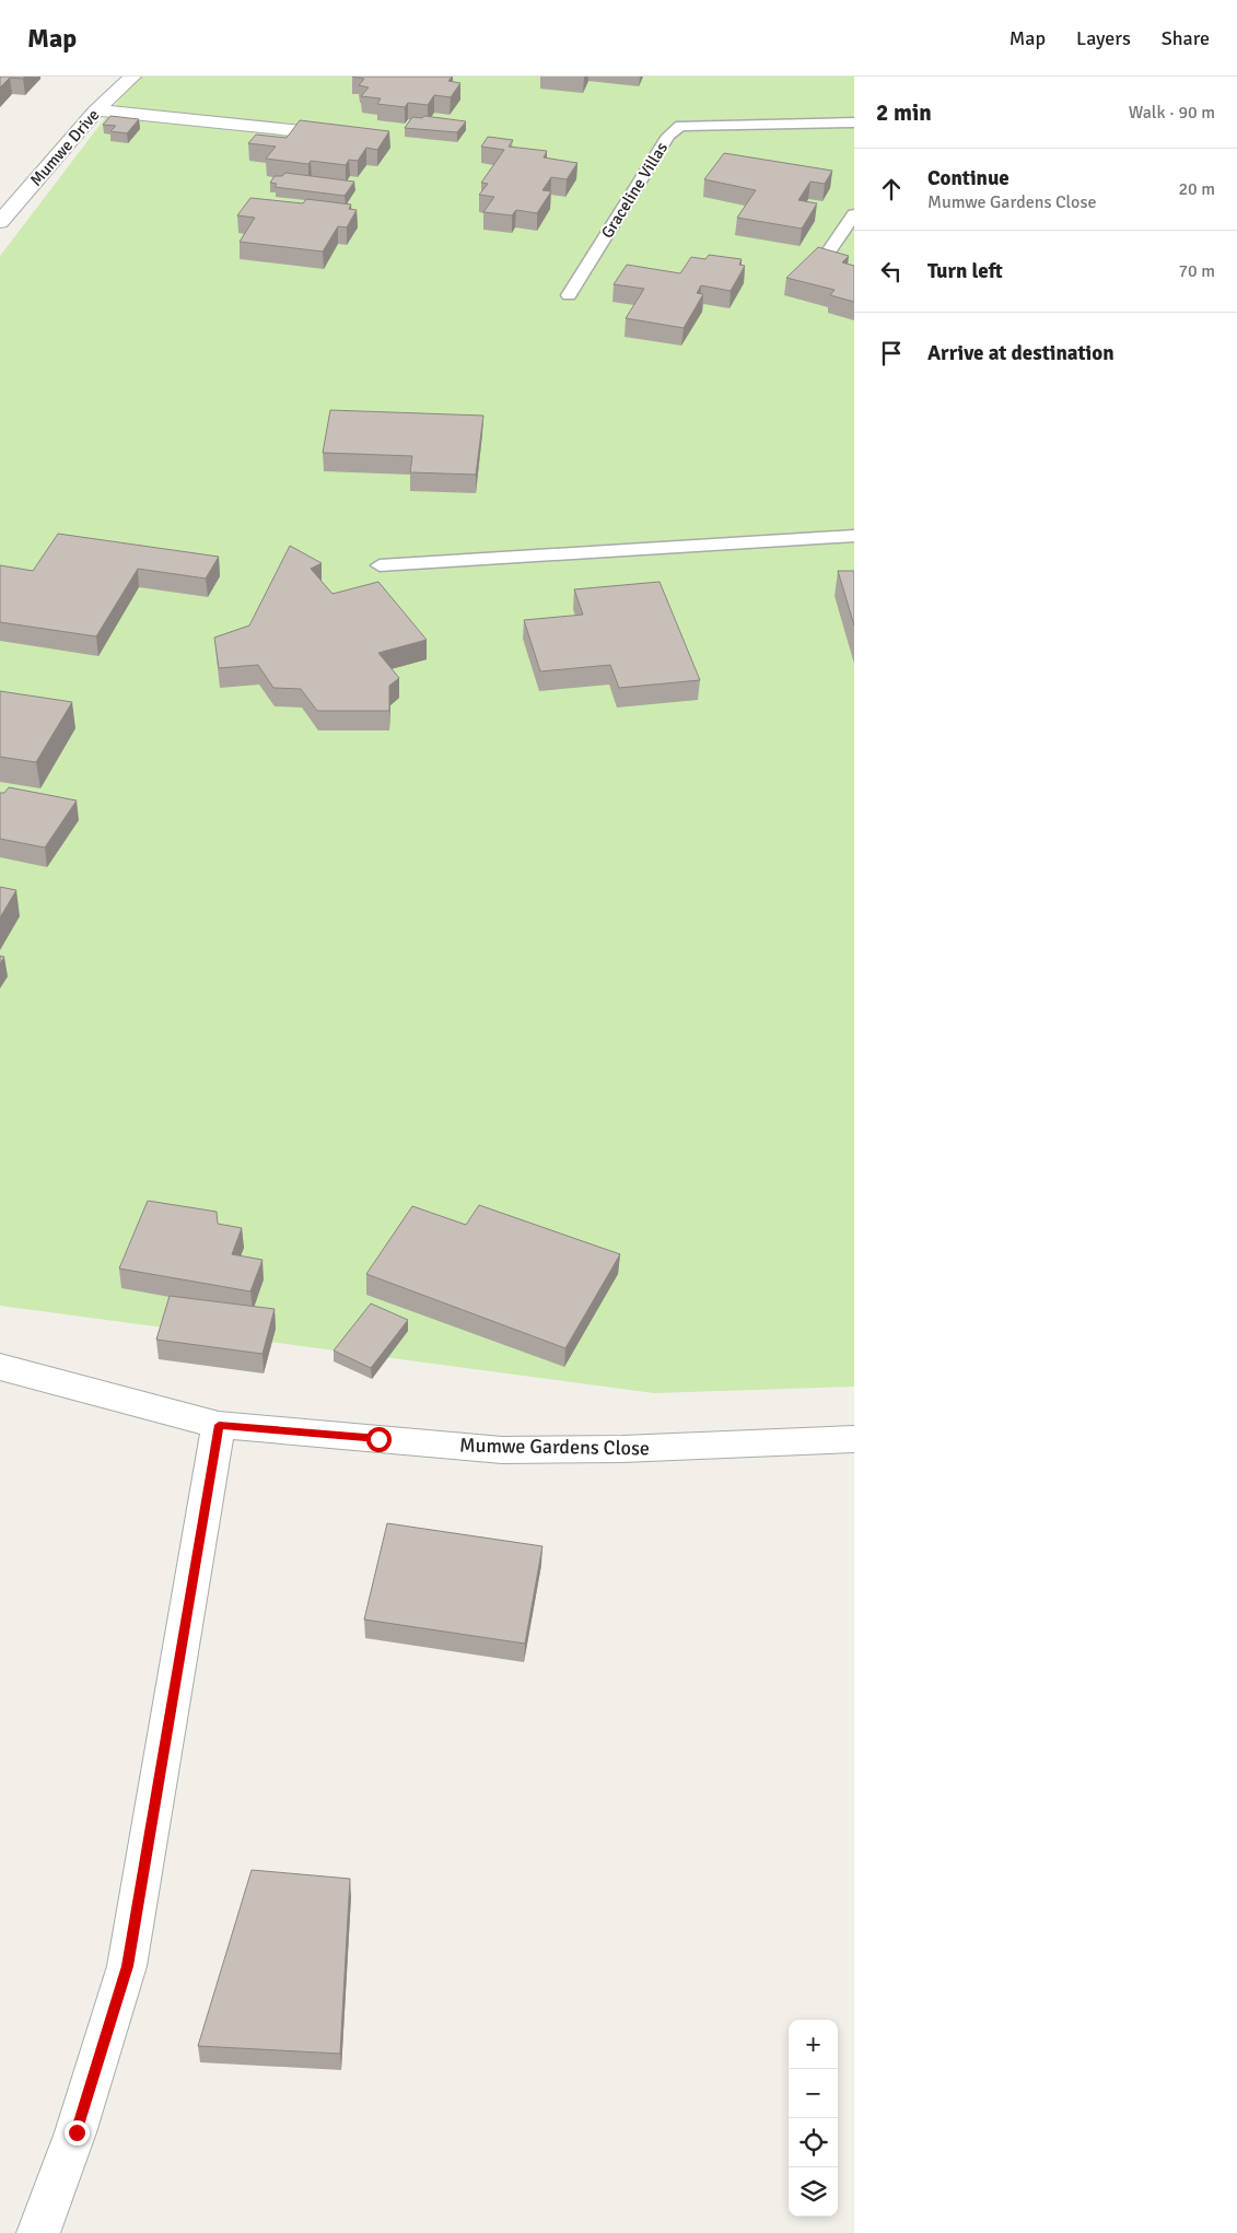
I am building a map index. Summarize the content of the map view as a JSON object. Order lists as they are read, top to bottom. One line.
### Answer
{"streets":{"street":["Mumwe Drive","Mumwe Gardens Close"],"lane":["Graceline Villas"]},"page":{"header":"Map","nav":["Map","Layers","Share"],"heading":["2 min","Walk · 90 m"],"list":[["Continue","Mumwe Gardens Close","20 m"],["Turn left","70 m"],"Arrive at destination"],"map_buttons":["+","−"]}}
